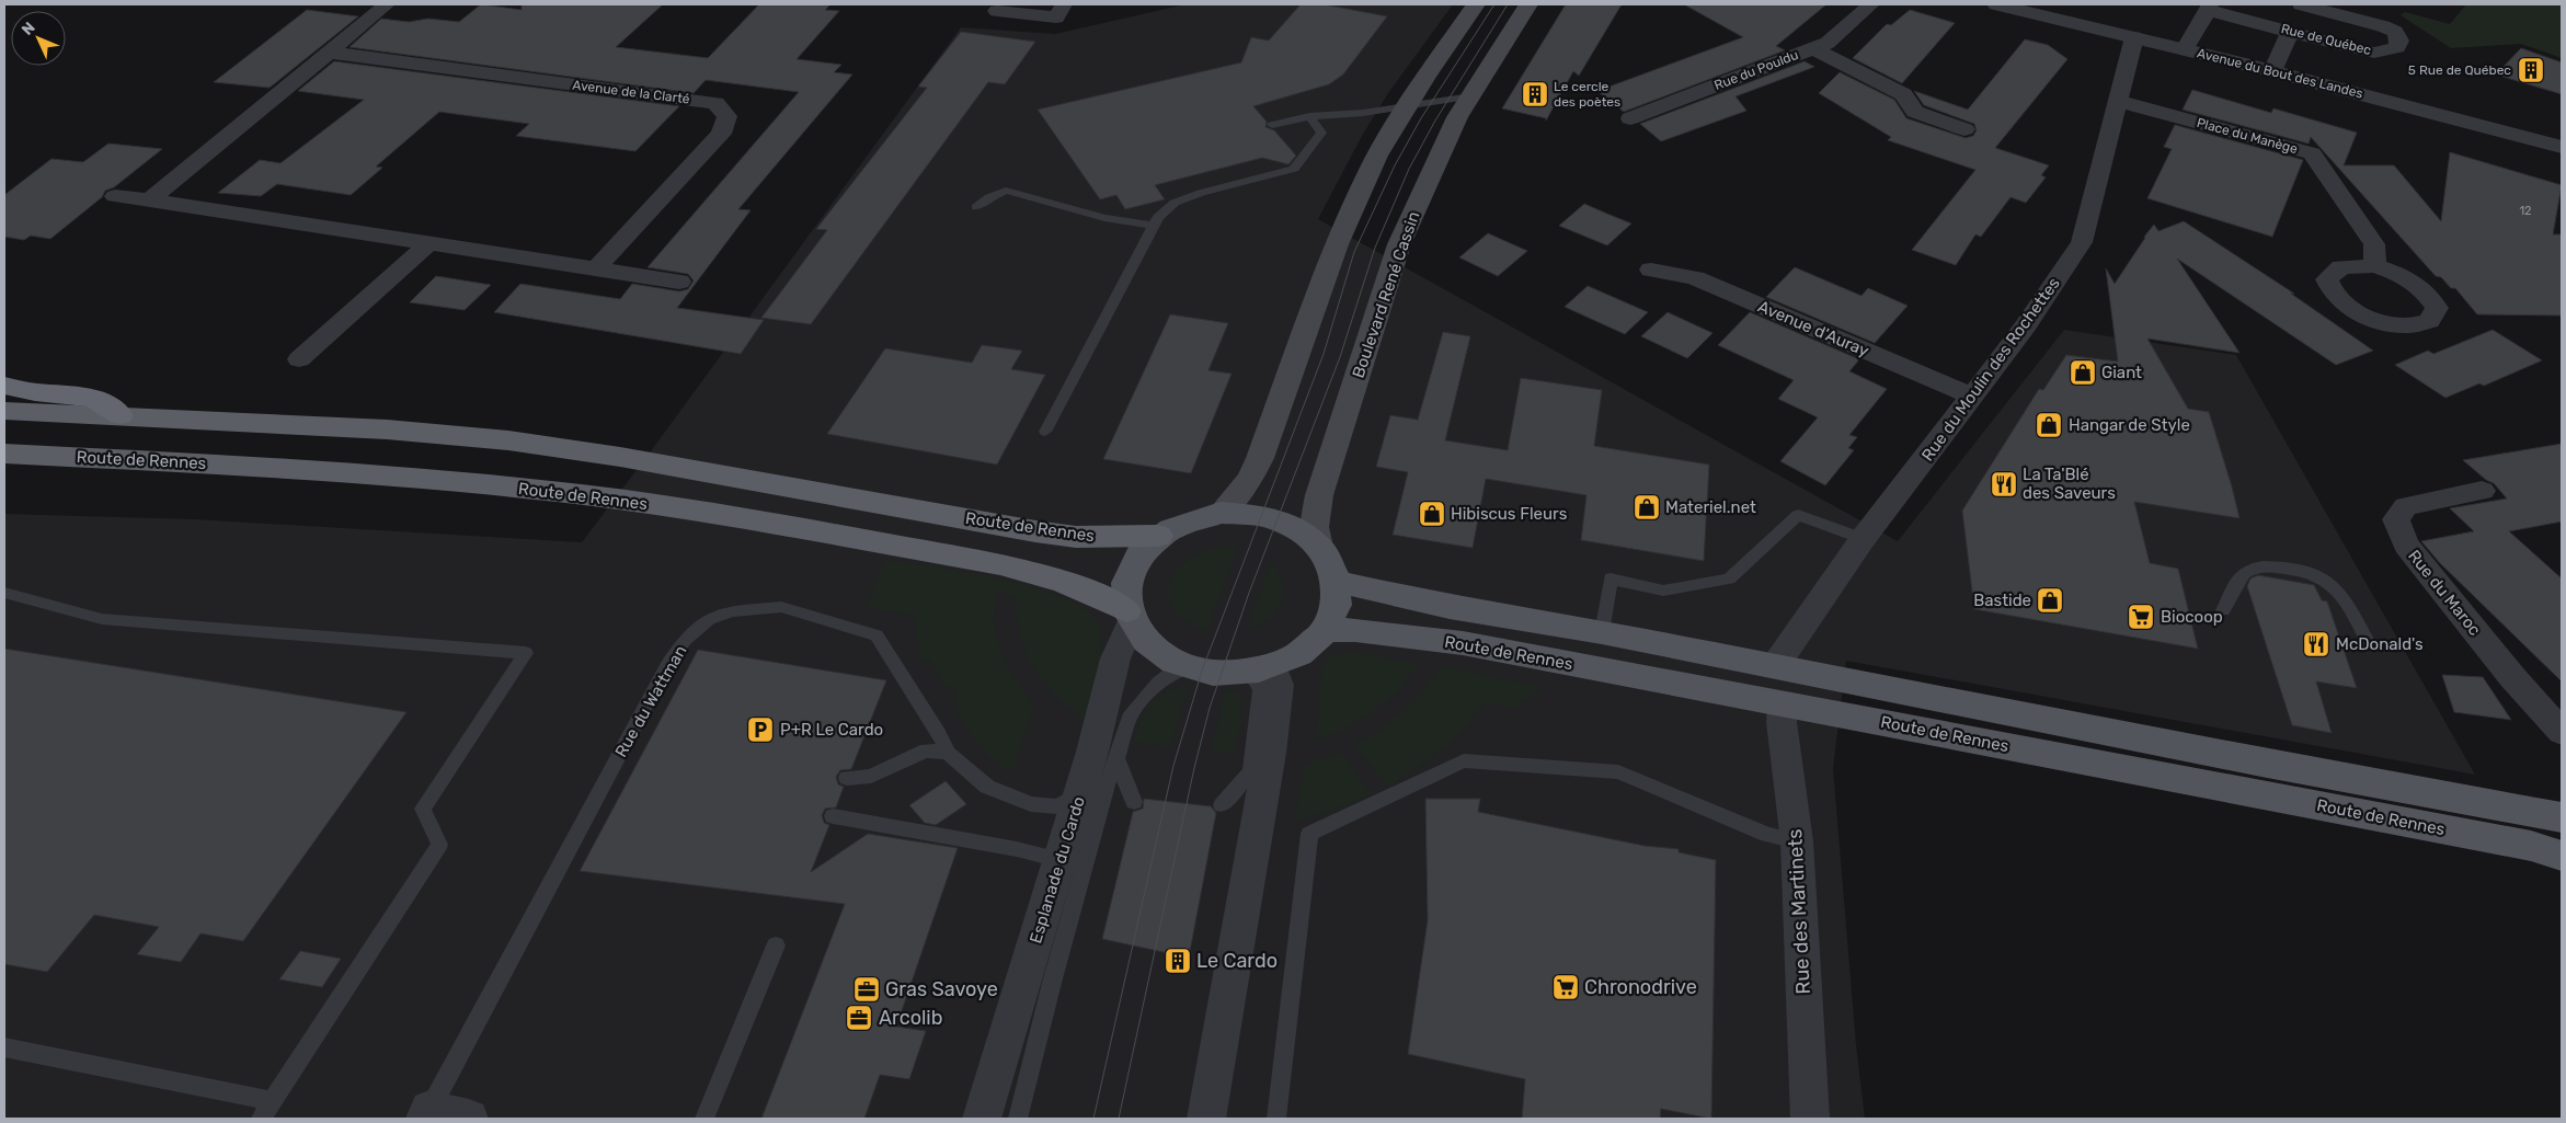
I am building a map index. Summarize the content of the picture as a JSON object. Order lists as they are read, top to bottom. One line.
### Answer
{"streets":{"highway":["Route de Rennes"],"main road":["Boulevard René Cassin"],"street":["Rue de Québec","Rue du Pouldu","Avenue du Bout des Landes","Avenue de la Clarté","Place du Manège","Avenue d'Auray","Rue du Moulin des Rochettes","Rue du Maroc","Rue du Wattman","Esplanade du Cardo","Rue des Martinets"]},"crossings":[["Rue de Québec","Avenue du Bout des Landes"],["Avenue du Bout des Landes","Rue du Moulin des Rochettes"],["Place du Manège","Rue du Moulin des Rochettes"],["Boulevard René Cassin","Route de Rennes"],["Boulevard René Cassin","Esplanade du Cardo"],["Avenue d'Auray","Rue du Moulin des Rochettes"],["Rue du Moulin des Rochettes","Route de Rennes"],["Route de Rennes","Esplanade du Cardo"],["Route de Rennes","Rue des Martinets"],["Rue du Wattman","Esplanade du Cardo"]],"places":{"building":["5 Rue de Québec","Le cercle des poètes","Le Cardo"],"shop":["Giant","Hangar de Style","Materiel.net","Hibiscus Fleurs","Bastide"],"restaurant":["La Ta'Blé des Saveurs","McDonald's"],"supermarket":["Biocoop","Chronodrive"],"parking":["P+R Le Cardo"],"office":["Gras Savoye","Arcolib"]},"house_numbers":["12"],"north":"top left"}
